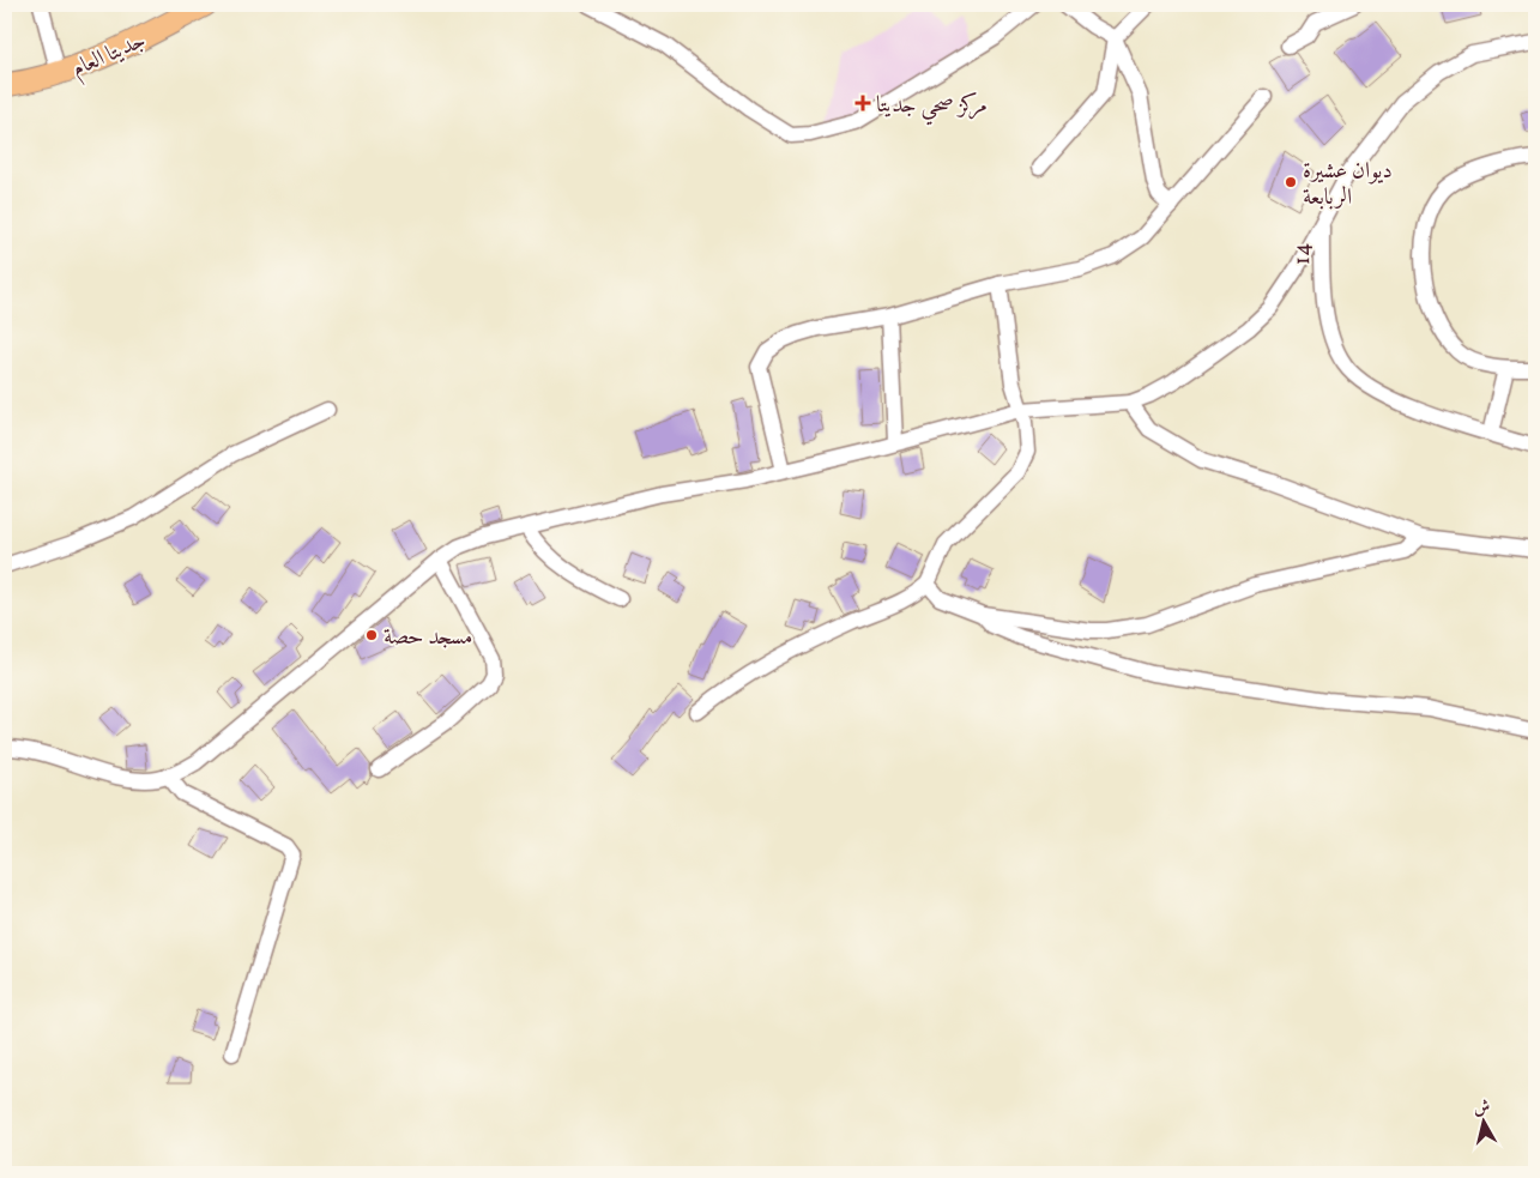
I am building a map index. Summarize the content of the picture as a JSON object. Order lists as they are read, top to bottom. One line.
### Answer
{"streets":{"main road":["جديتا العام"],"street":["14"]},"places":{"health":["مركز صحي جديتا"],"other":["ديوان عشيرة الربابعة","مسجد حصة"]},"north":"top"}
